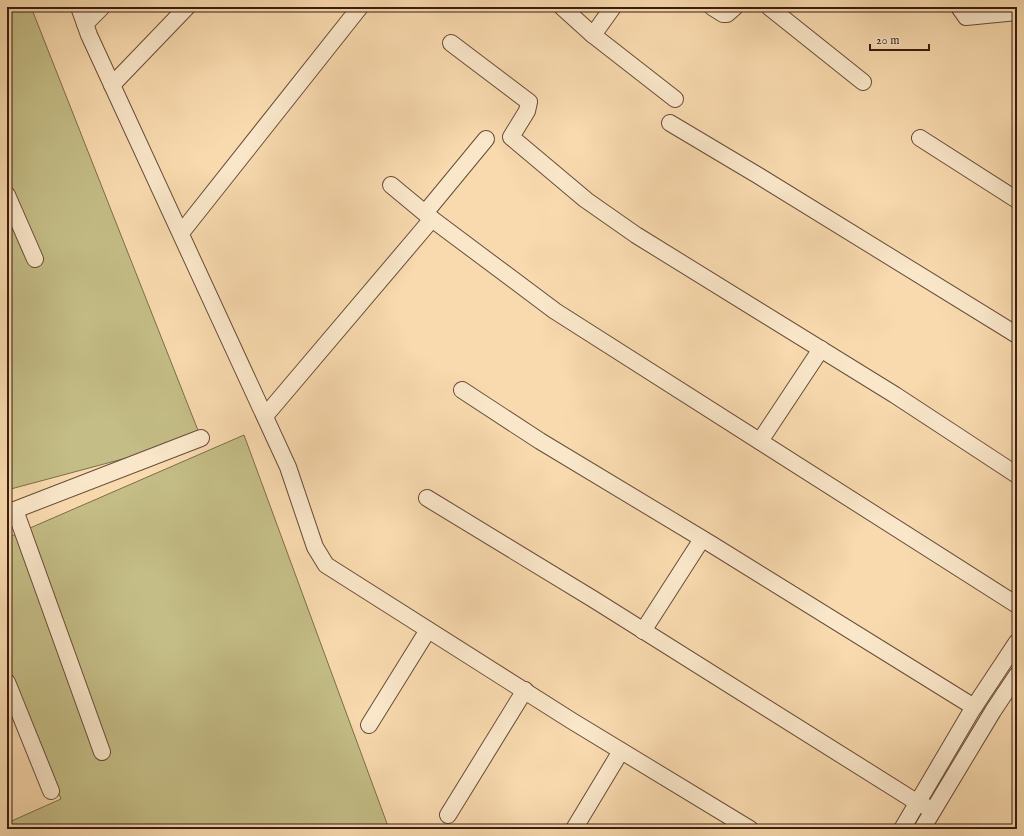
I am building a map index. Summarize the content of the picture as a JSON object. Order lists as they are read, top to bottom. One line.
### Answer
{"scale_bar":"20 m"}
